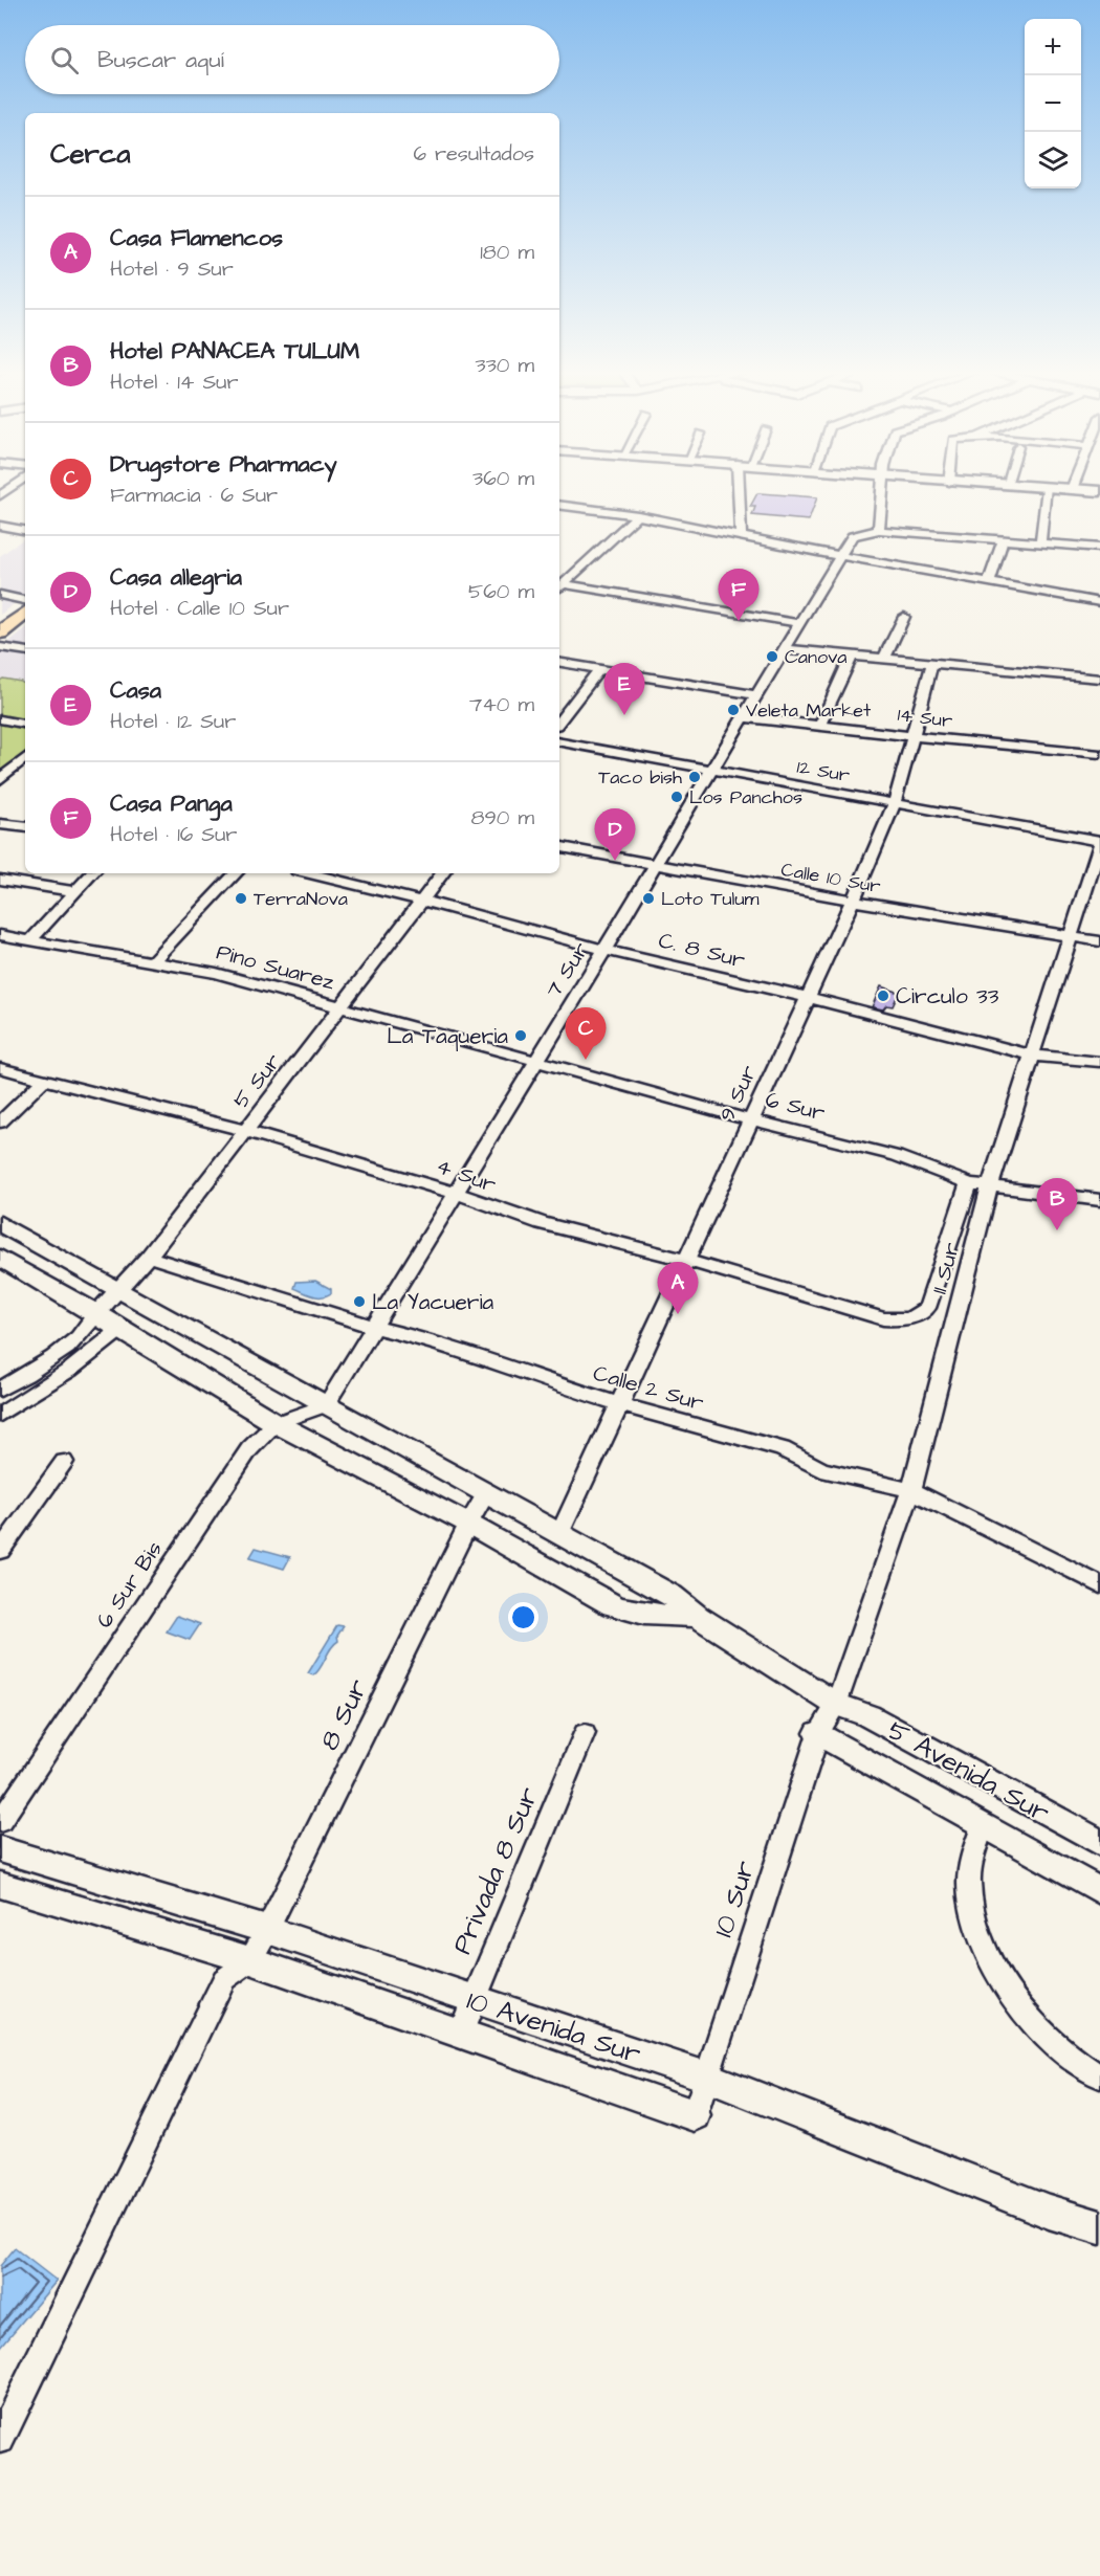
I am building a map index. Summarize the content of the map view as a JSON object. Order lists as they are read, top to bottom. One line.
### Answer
{"streets":{"street":["14 Sur","12 Sur","Calle 10 Sur","C. 8 Sur","Pino Suarez","7 Sur","5 Sur","9 Sur","6 Sur","4 Sur","11 Sur","Calle 2 Sur","6 Sur Bis","8 Sur","5 Avenida Sur","Privada 8 Sur","10 Sur","10 Avenida Sur"]},"crossings":[["14 Sur","7 Sur"],["14 Sur","9 Sur"],["12 Sur","7 Sur"],["12 Sur","9 Sur"],["12 Sur","11 Sur"],["Calle 10 Sur","7 Sur"],["Calle 10 Sur","9 Sur"],["Calle 10 Sur","11 Sur"],["C. 8 Sur","7 Sur"],["C. 8 Sur","5 Sur"],["C. 8 Sur","9 Sur"],["C. 8 Sur","11 Sur"],["Pino Suarez","7 Sur"],["Pino Suarez","5 Sur"],["Pino Suarez","6 Sur"],["7 Sur","6 Sur"],["7 Sur","4 Sur"],["7 Sur","Calle 2 Sur"],["7 Sur","6 Sur Bis"],["7 Sur","5 Avenida Sur"],["5 Sur","4 Sur"],["5 Sur","Calle 2 Sur"],["5 Sur","5 Avenida Sur"],["9 Sur","6 Sur"],["9 Sur","4 Sur"],["9 Sur","Calle 2 Sur"],["9 Sur","5 Avenida Sur"],["6 Sur","4 Sur"],["11 Sur","Calle 2 Sur"],["11 Sur","5 Avenida Sur"],["11 Sur","10 Sur"],["6 Sur Bis","5 Avenida Sur"],["8 Sur","5 Avenida Sur"],["8 Sur","10 Avenida Sur"],["5 Avenida Sur","10 Sur"],["Privada 8 Sur","10 Avenida Sur"],["10 Sur","10 Avenida Sur"]],"places":["Canova","Veleta Market","Taco bish","Los Panchos","TerraNova","Loto Tulum","Circulo 33","La Taqueria","La Yacueria"],"page":{"map_buttons":["+","−"],"search":"Buscar aquí","heading":["Cerca","6 resultados"],"list":[{"mark":"A","name":"Casa Flamencos","note":"Hotel · 9 Sur","value":"180 m"},{"mark":"B","name":"Hotel PANACEA TULUM","note":"Hotel · 14 Sur","value":"330 m"},{"mark":"C","name":"Drugstore Pharmacy","note":"Farmacia · 6 Sur","value":"360 m"},{"mark":"D","name":"Casa allegria","note":"Hotel · Calle 10 Sur","value":"560 m"},{"mark":"E","name":"Casa","note":"Hotel · 12 Sur","value":"740 m"},{"mark":"F","name":"Casa Panga","note":"Hotel · 16 Sur","value":"890 m"}],"pins":["F","E","D","C","B","A"]}}
